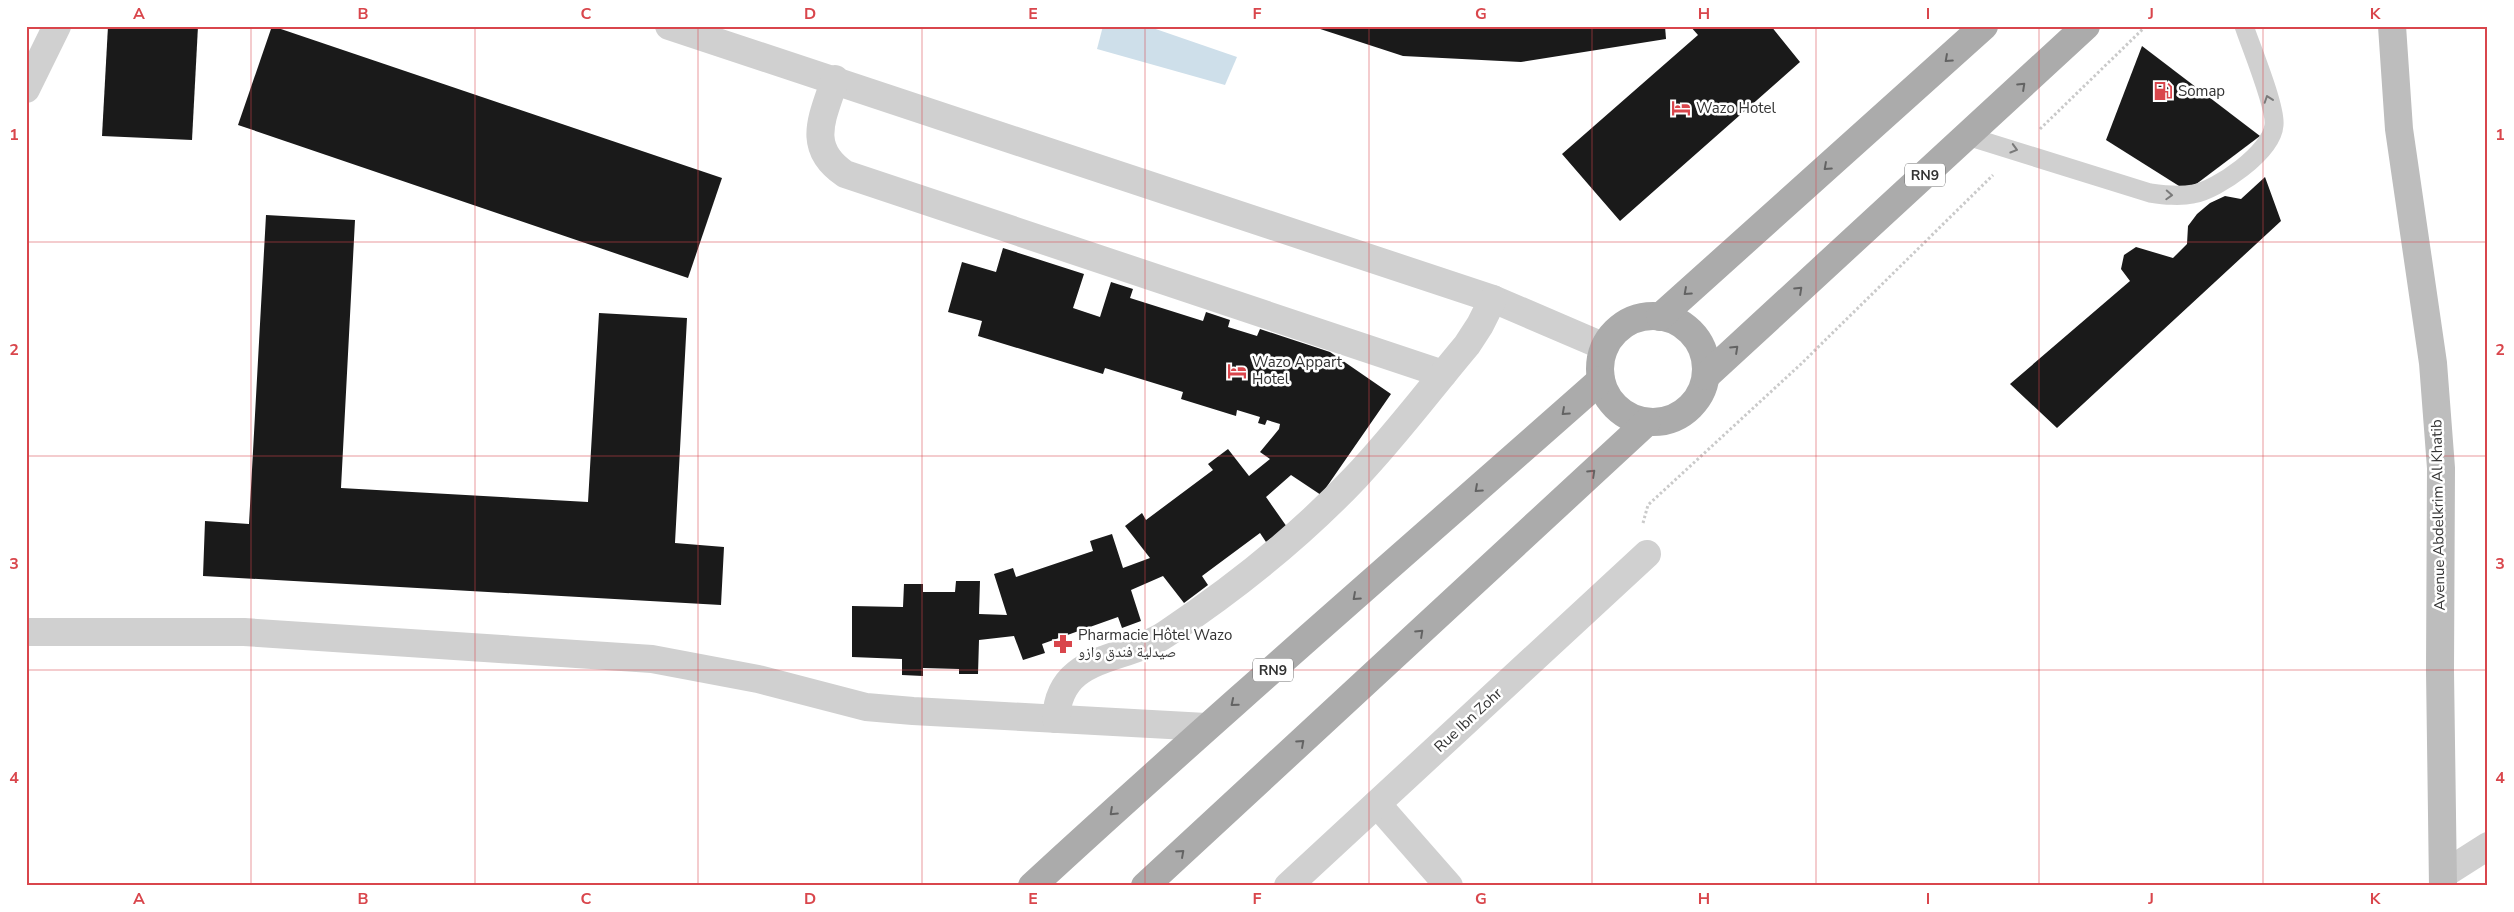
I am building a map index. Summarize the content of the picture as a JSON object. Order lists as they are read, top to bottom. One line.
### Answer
{"streets":{"main road":["RN9"],"street":["Avenue Abdelkrim Al Khatib","Rue Ibn Zohr"]},"places":{"fuel station":["Somap"],"hotel":["Wazo Hotel","Wazo Appart Hotel"],"pharmacy":["Pharmacie Hôtel Wazo صيدلية فندق وازو"]},"grid":{"columns":["A","B","C","D","E","F","G","H","I","J","K"],"rows":["1","2","3","4"]}}
